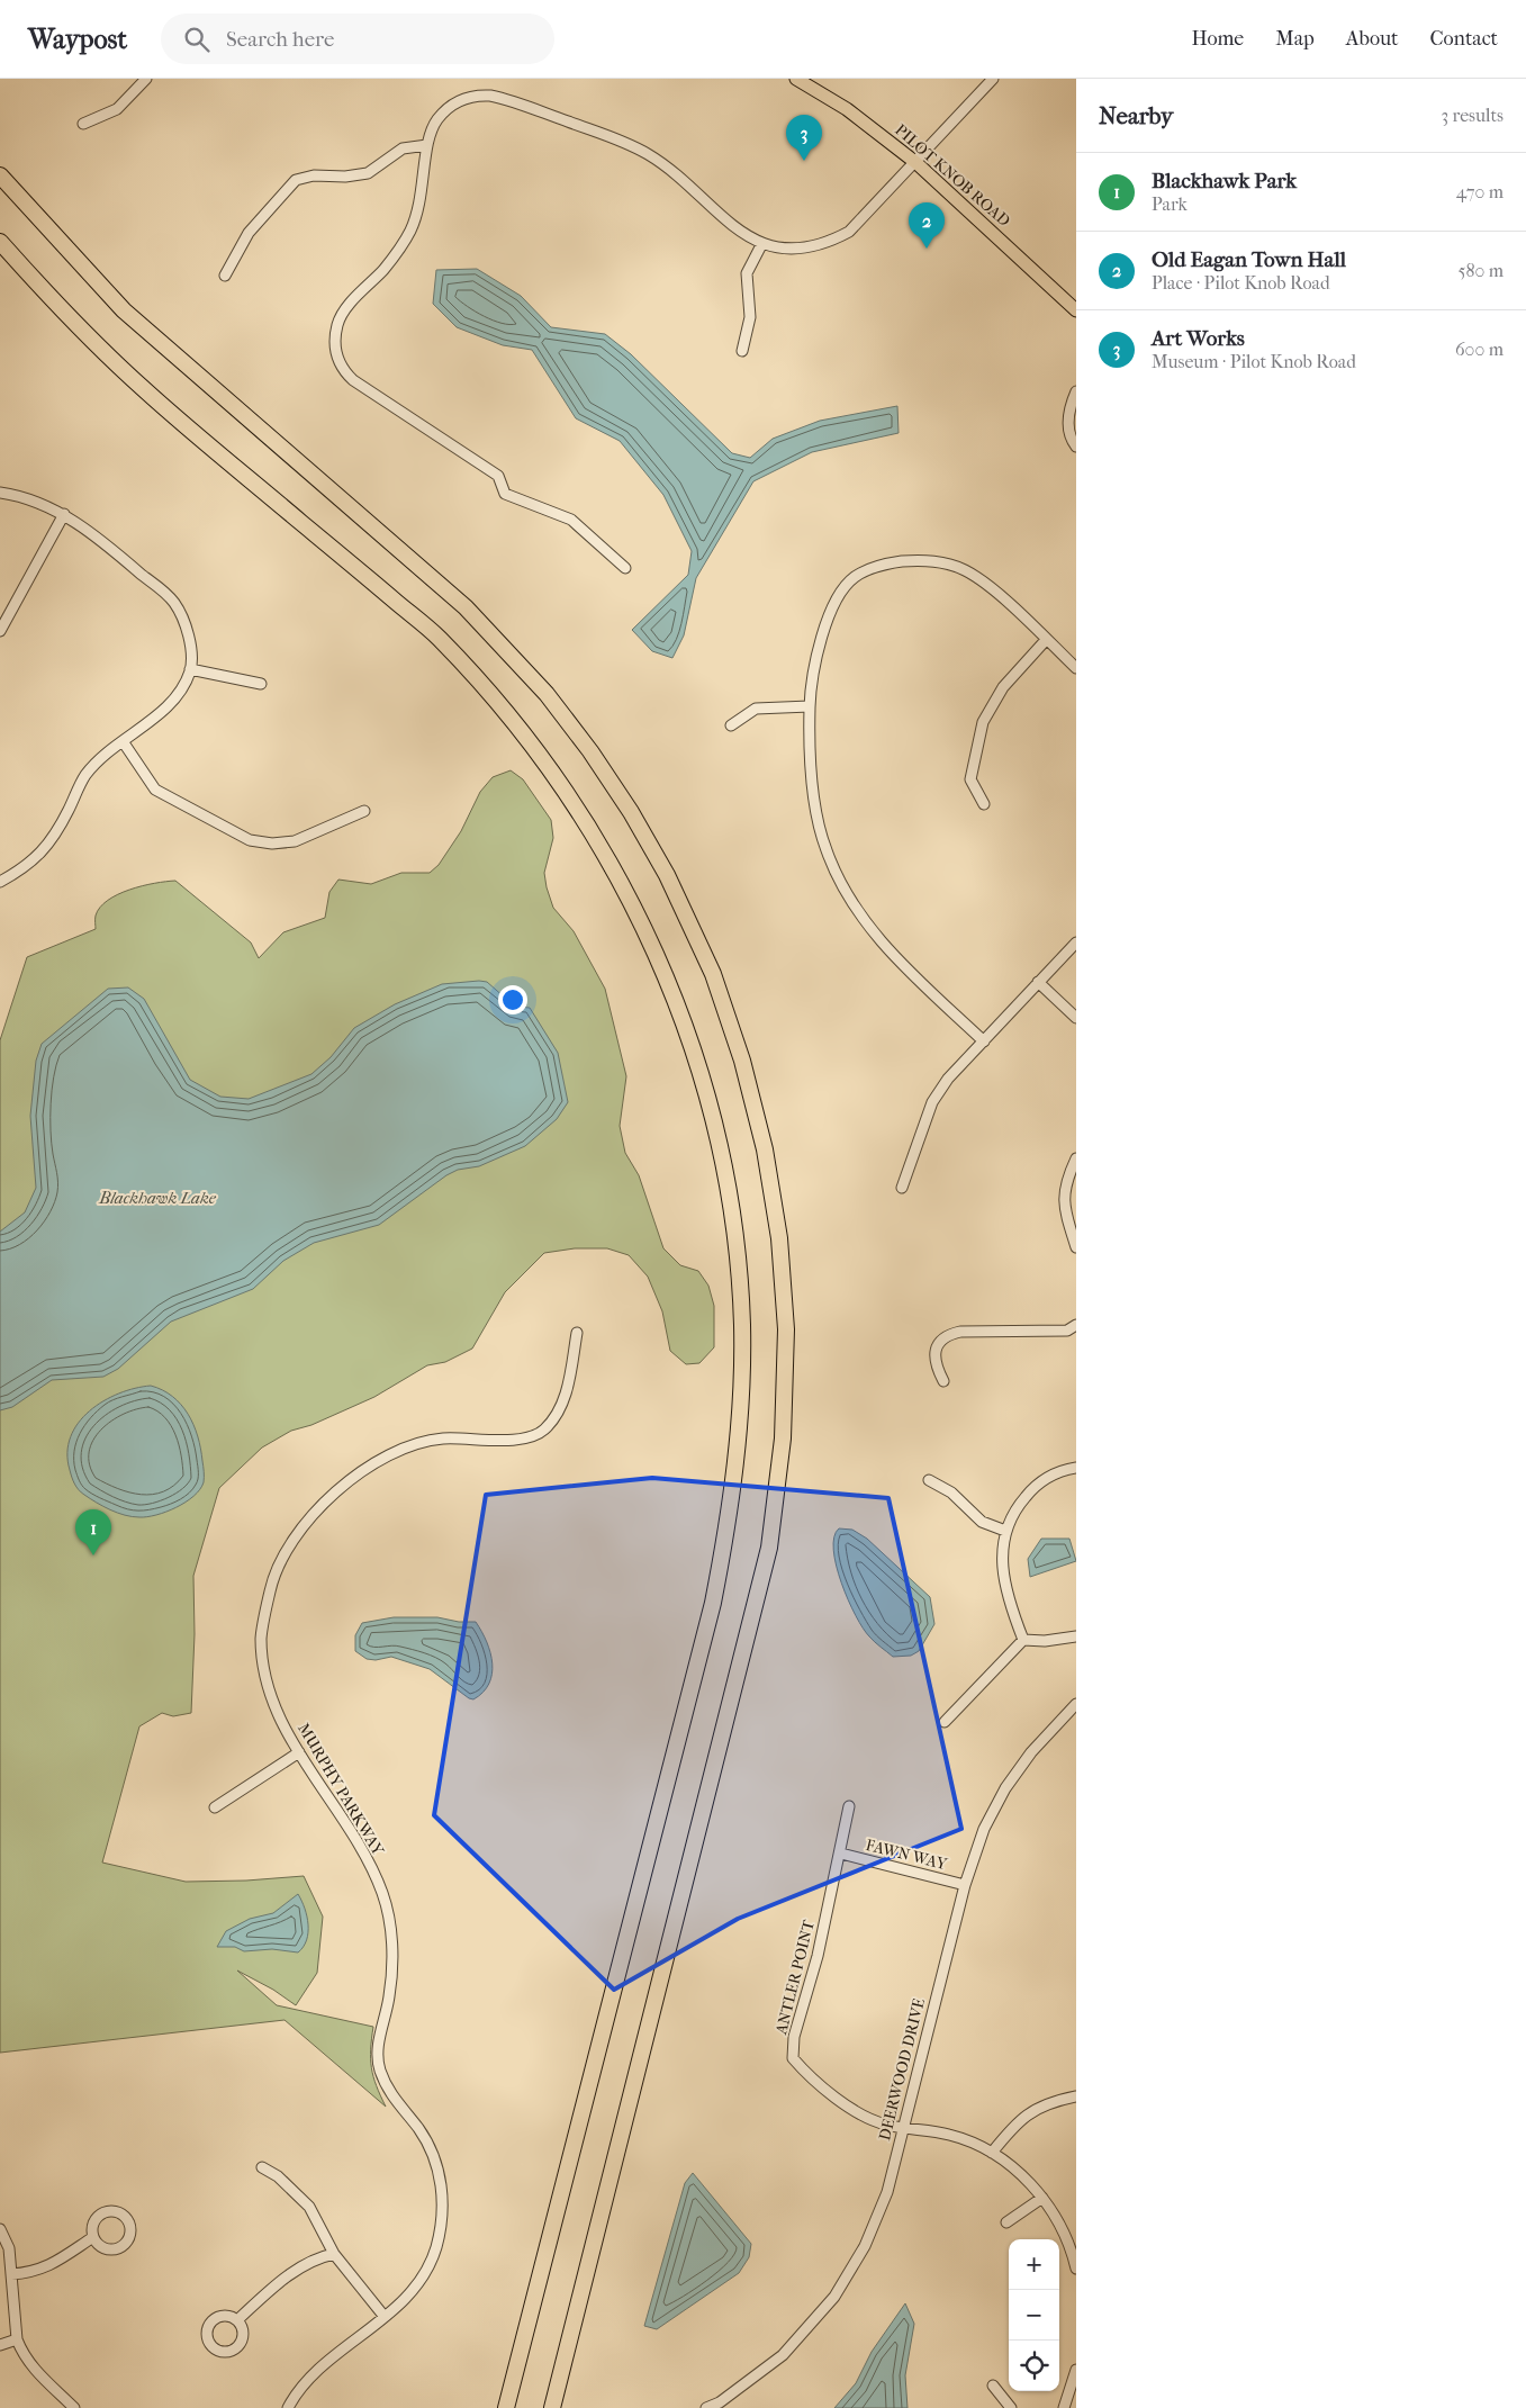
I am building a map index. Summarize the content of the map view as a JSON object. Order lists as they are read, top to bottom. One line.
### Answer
{"streets":{"main road":["PILOT KNOB ROAD"],"street":["MURPHY PARKWAY","FAWN WAY","ANTLER POINT","DEERWOOD DRIVE"]},"crossings":[["FAWN WAY","ANTLER POINT"],["FAWN WAY","DEERWOOD DRIVE"],["ANTLER POINT","DEERWOOD DRIVE"]],"water":["Blackhawk Lake"],"page":{"header":"Waypost","search":"Search here","nav":["Home","Map","About","Contact"],"heading":["Nearby","3 results"],"pins":["3","2","1"],"list":[{"mark":"1","name":"Blackhawk Park","note":"Park","value":"470 m"},{"mark":"2","name":"Old Eagan Town Hall","note":"Place · Pilot Knob Road","value":"580 m"},{"mark":"3","name":"Art Works","note":"Museum · Pilot Knob Road","value":"600 m"}],"map_buttons":["+","−"]}}
